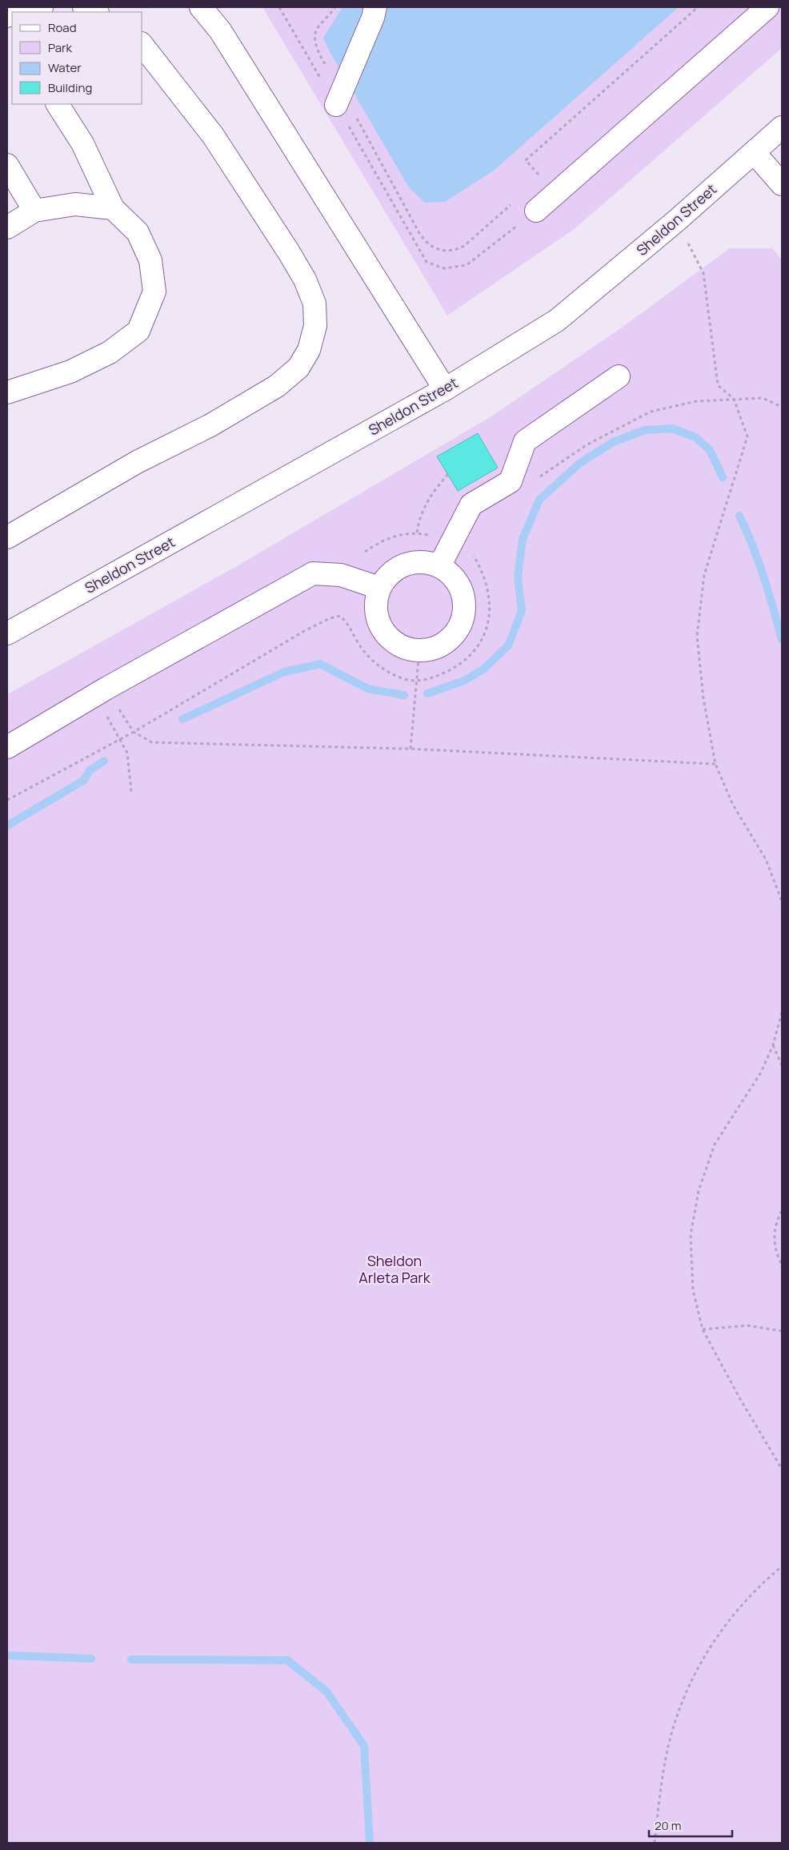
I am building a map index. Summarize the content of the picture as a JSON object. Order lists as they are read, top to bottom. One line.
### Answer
{"streets":{"main road":["Sheldon Street"]},"parks":["Sheldon Arleta Park"],"legend":["Road","Park","Water","Building"],"scale_bar":"20 m"}
